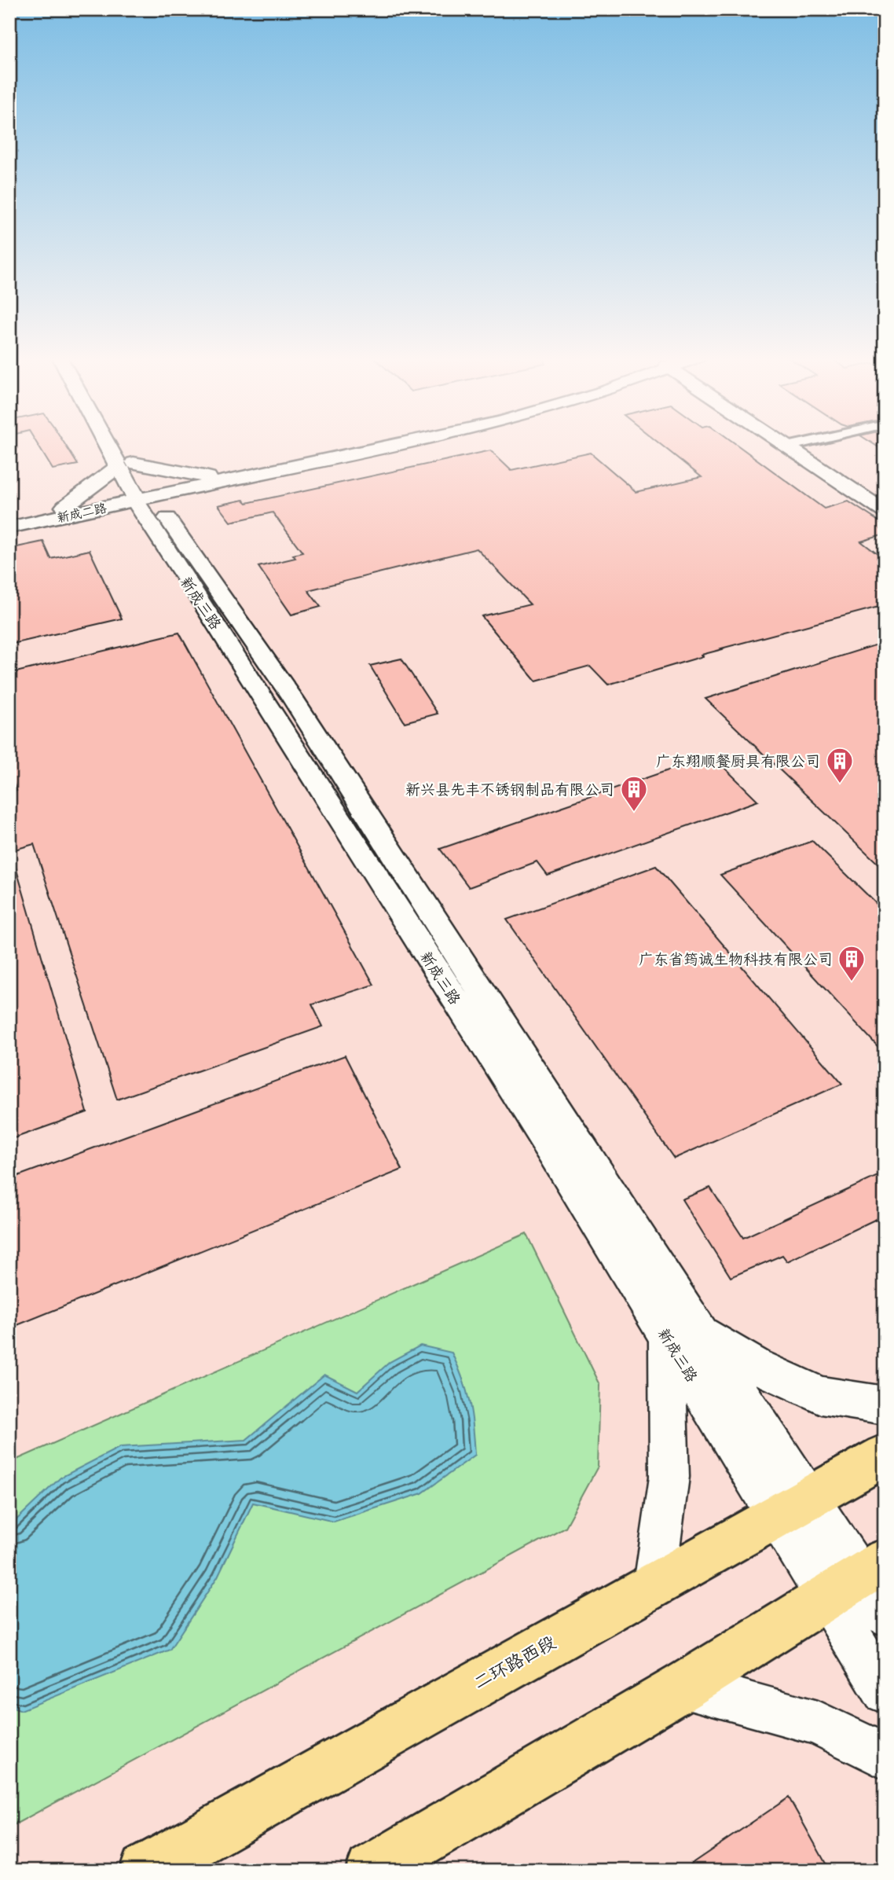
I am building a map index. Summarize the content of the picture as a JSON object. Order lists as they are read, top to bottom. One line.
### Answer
{"streets":{"main road":["二环路西段"],"street":["新成二路","新成三路"]},"crossings":[["新成二路","新成三路"],["新成三路","二环路西段"]],"places":{"building":["广东翔顺餐厨具有限公司","新兴县先丰不锈钢制品有限公司","广东省筠诚生物科技有限公司"]}}
